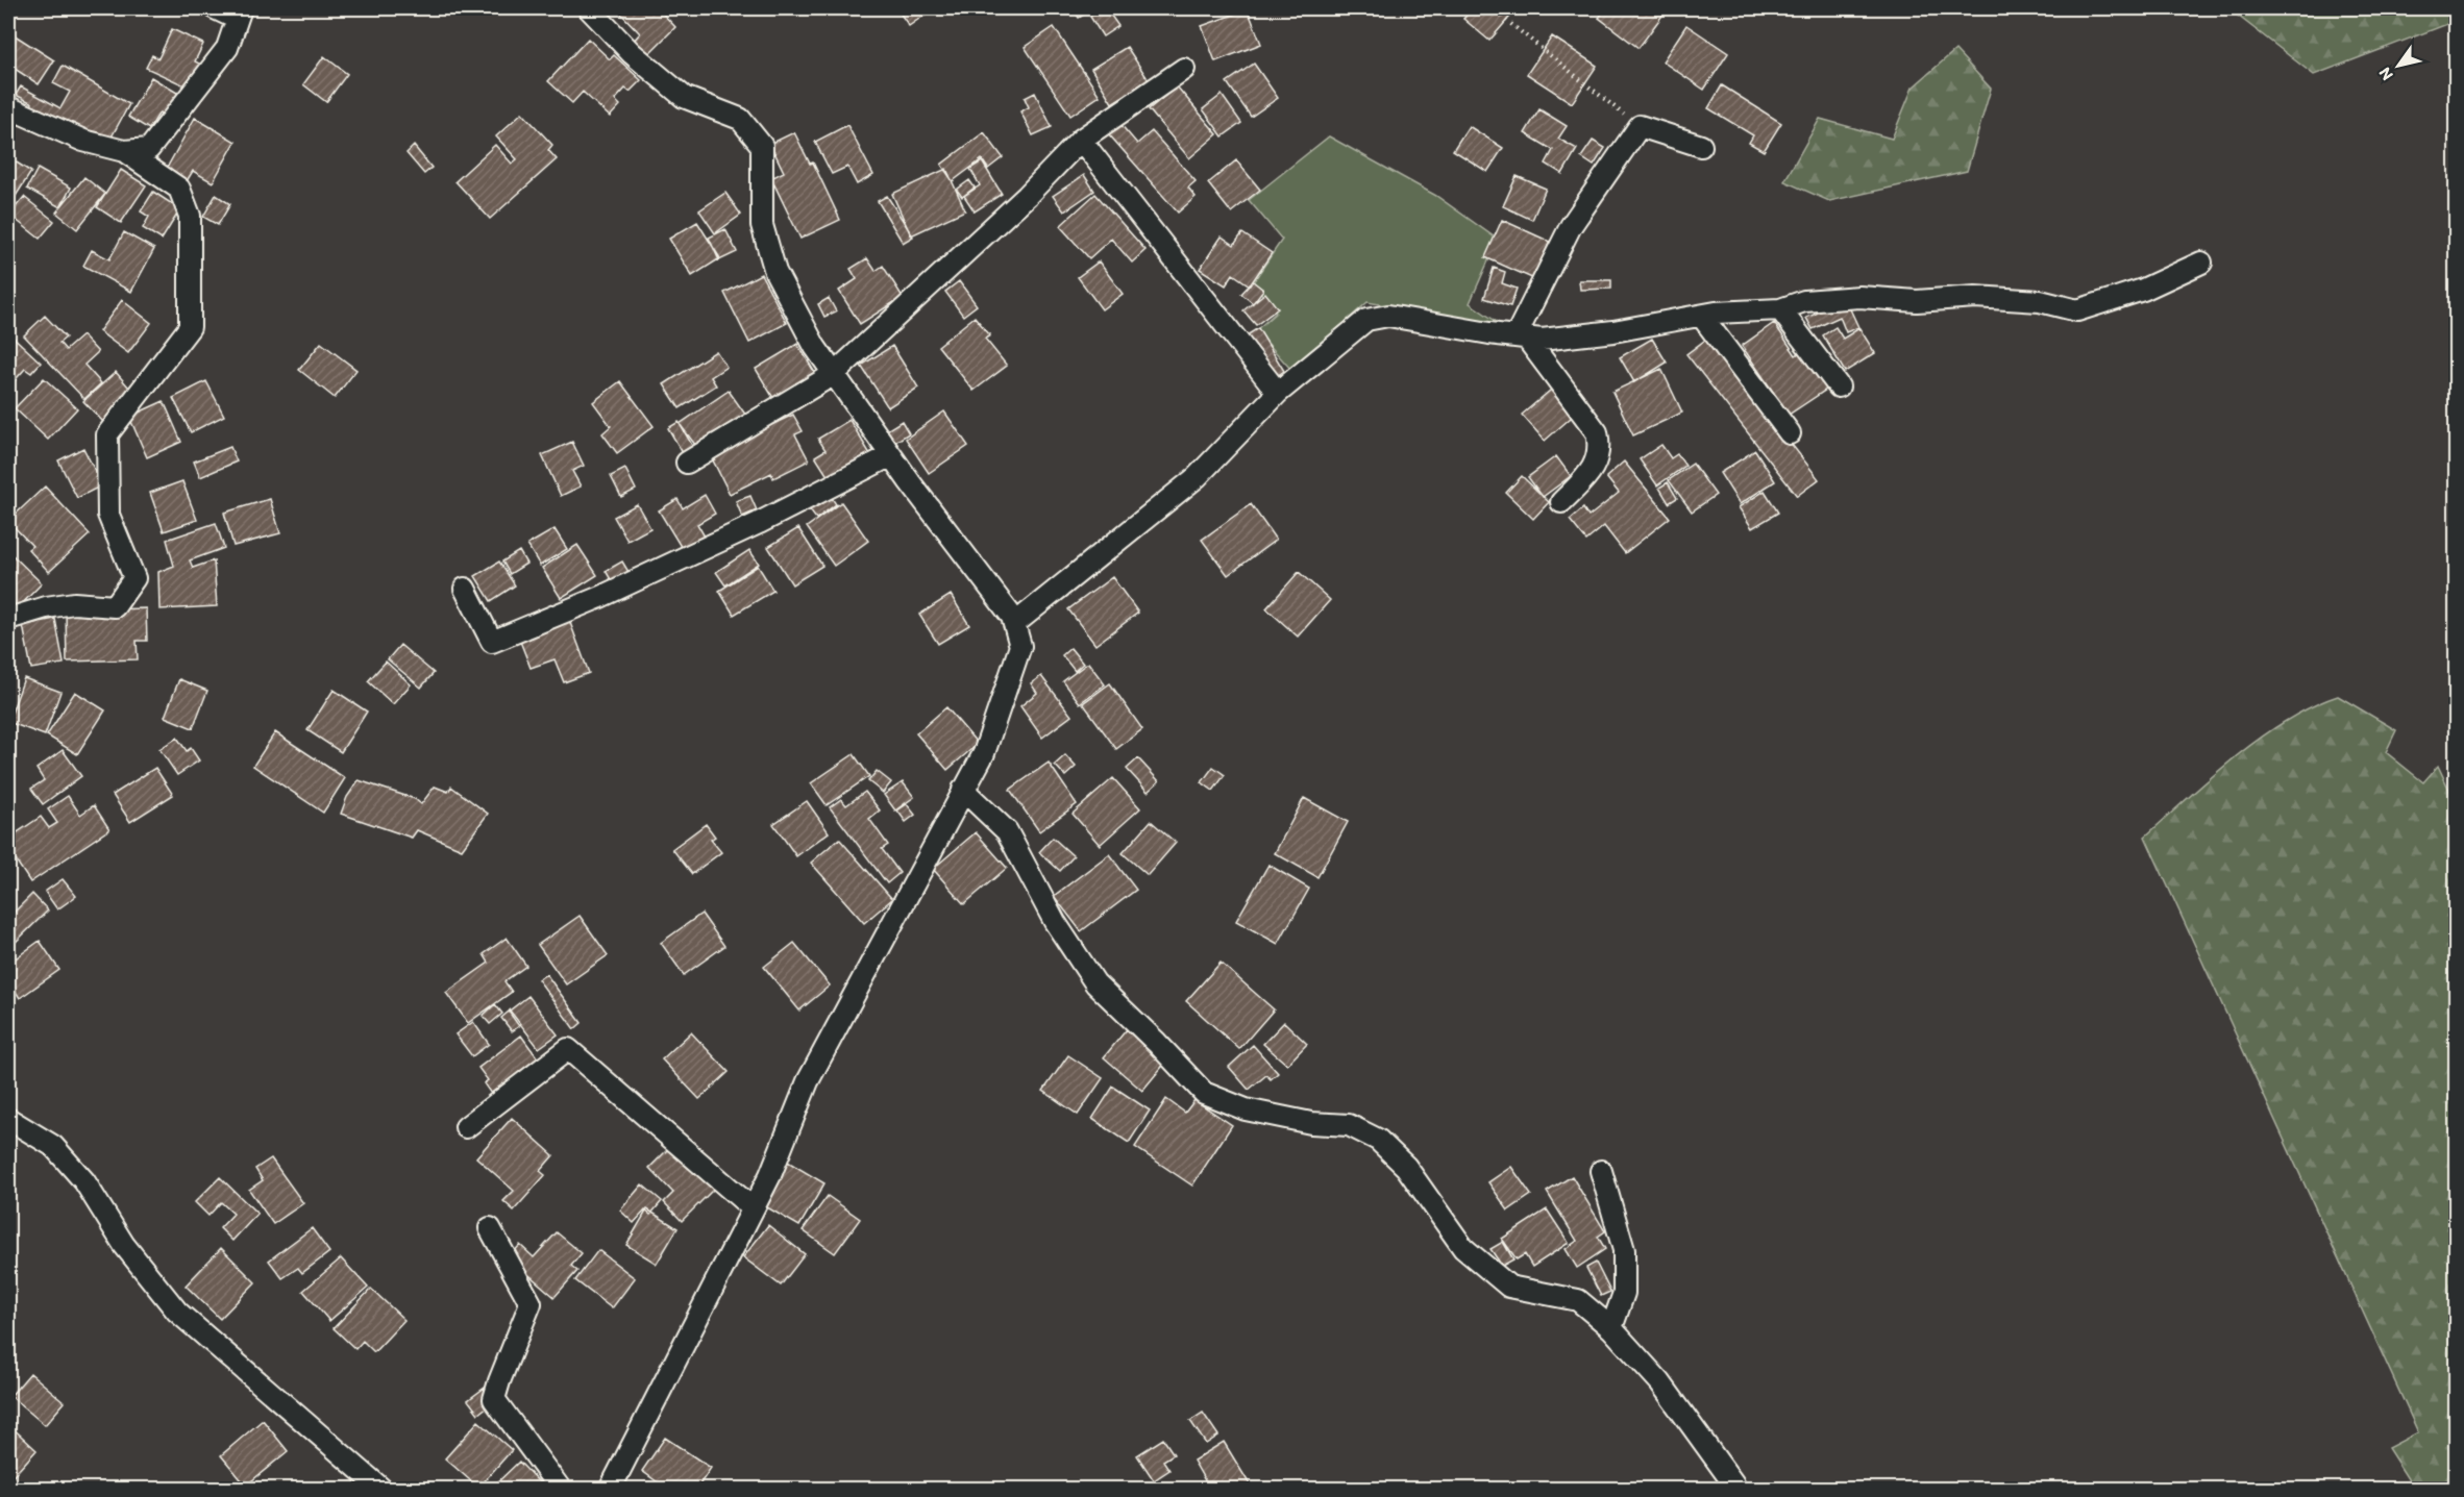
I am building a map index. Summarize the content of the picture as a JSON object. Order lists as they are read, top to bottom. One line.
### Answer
{"north":"bottom left"}
